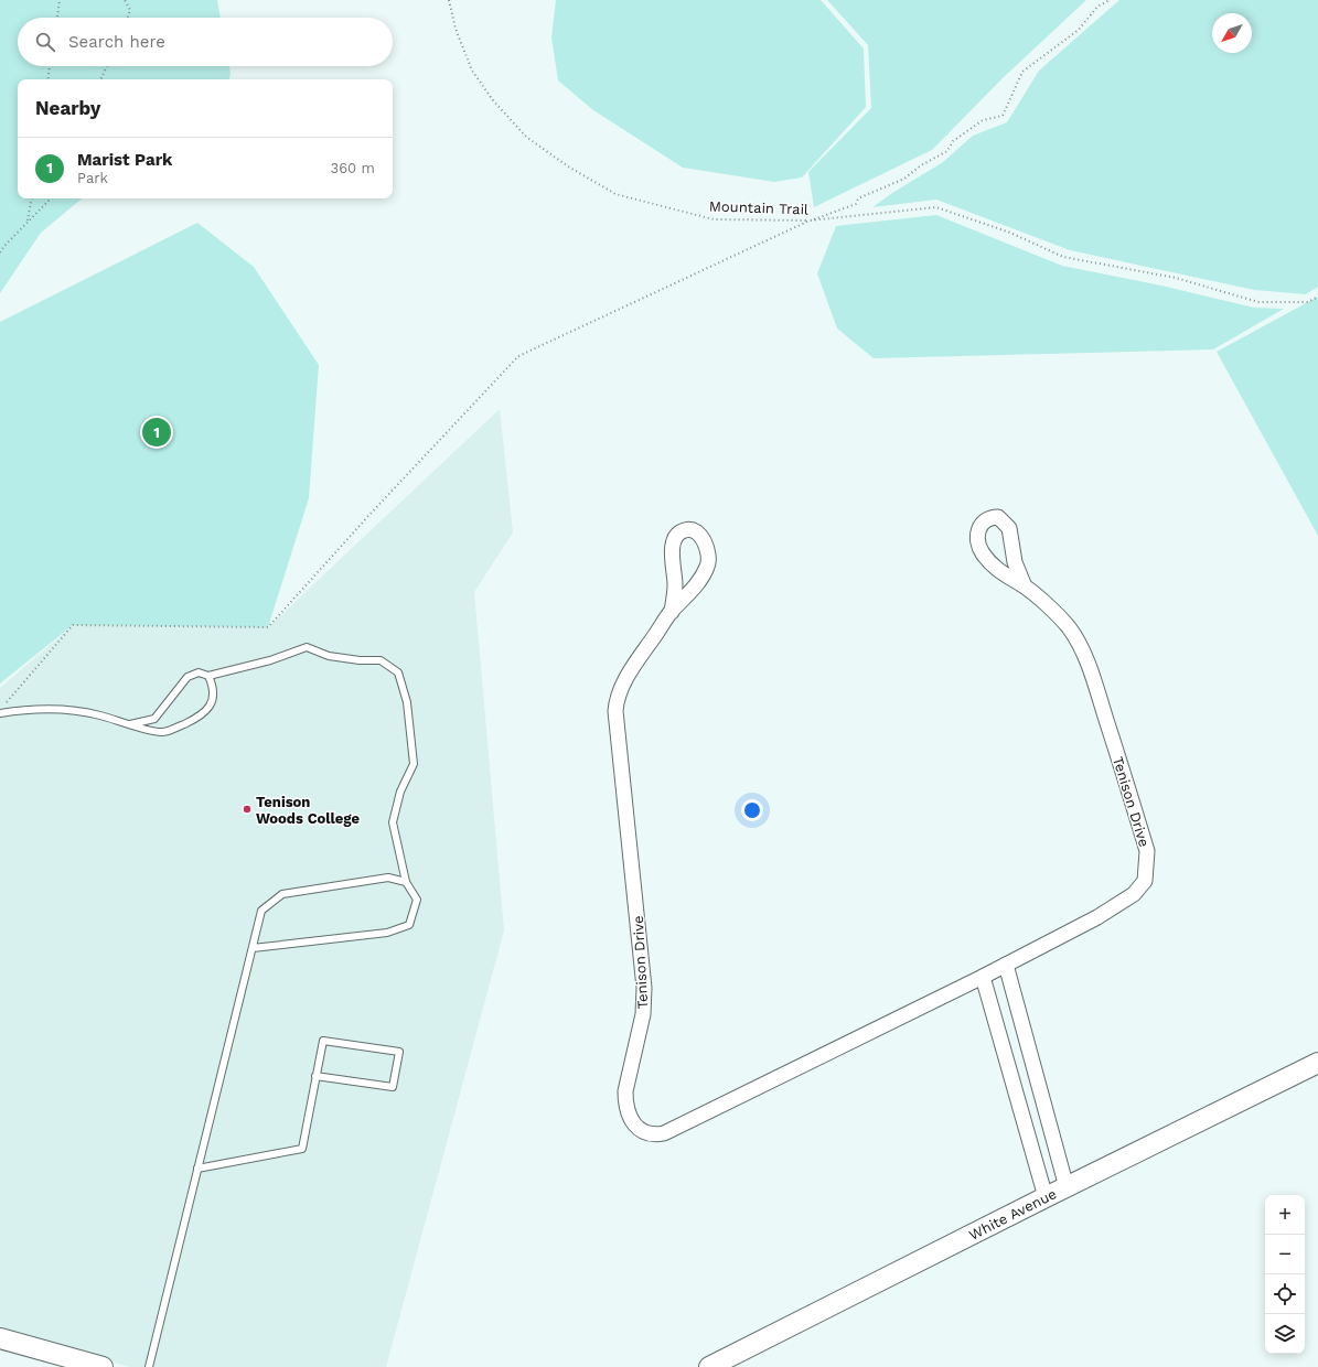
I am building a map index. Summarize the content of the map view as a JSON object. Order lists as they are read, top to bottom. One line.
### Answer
{"streets":{"main road":["White Avenue"],"street":["Tenison Drive"],"path":["Mountain Trail"]},"places":["Tenison Woods College"],"north":"bottom left","page":{"search":"Search here","heading":"Nearby","list":[{"mark":"1","name":"Marist Park","note":"Park","value":"360 m"}],"pins":"1","map_buttons":["+","−"]}}
